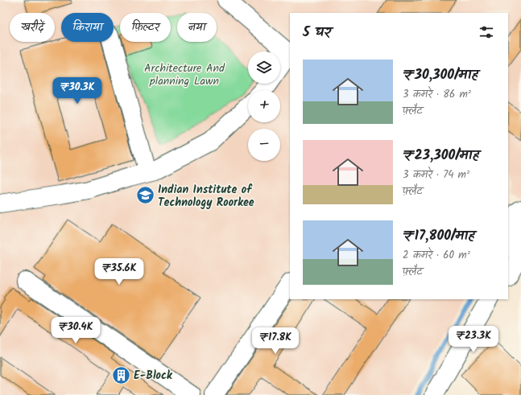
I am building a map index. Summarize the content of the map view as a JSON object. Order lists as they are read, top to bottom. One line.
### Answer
{"parks":["Architecture And planning Lawn"],"places":{"school or university":["Indian Institute of Technology Roorkee"],"building":["E-Block"]},"page":{"chip":["खरीदें","किराया","फ़िल्टर","नया"],"heading":"5 घर","map_buttons":["+","−"],"list":[{"name":"₹30,300/माह","note":"3 कमरे · 86 m² · फ़्लैट"},{"name":"₹23,300/माह","note":"3 कमरे · 74 m² · फ़्लैट"},{"name":"₹17,800/माह","note":"2 कमरे · 60 m² · फ़्लैट"}],"price":["₹30.3K","₹35.6K","₹30.4K","₹23.3K","₹17.8K"]}}
